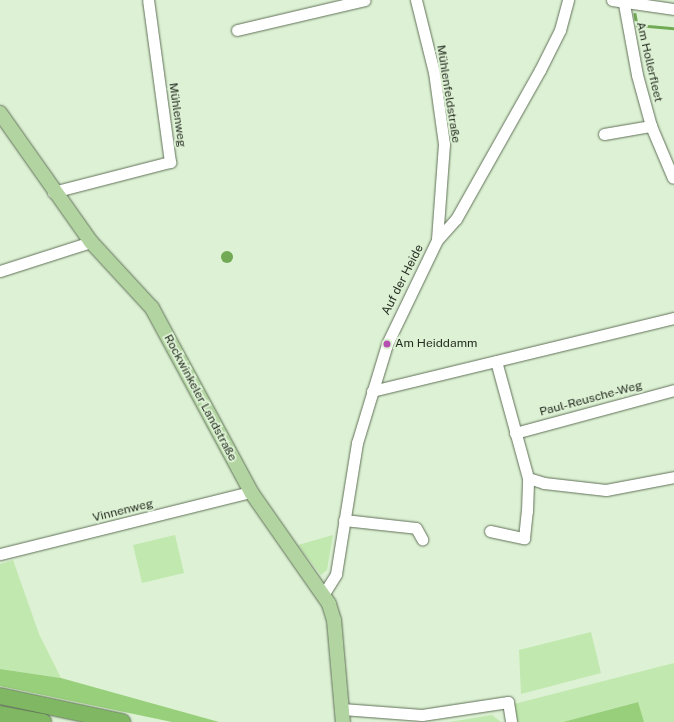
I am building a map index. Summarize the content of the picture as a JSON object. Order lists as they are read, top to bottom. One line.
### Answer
{"streets":{"main road":["Rockwinkeler Landstraße"],"street":["Am Hollerfleet","Mühlenfeldstraße","Mühlenweg","Auf der Heide","Paul-Reusche-Weg","Vinnenweg"]},"crossings":[["Mühlenfeldstraße","Auf der Heide"],["Mühlenweg","Rockwinkeler Landstraße"],["Auf der Heide","Rockwinkeler Landstraße"],["Rockwinkeler Landstraße","Vinnenweg"]],"places":["Am Heiddamm"]}
